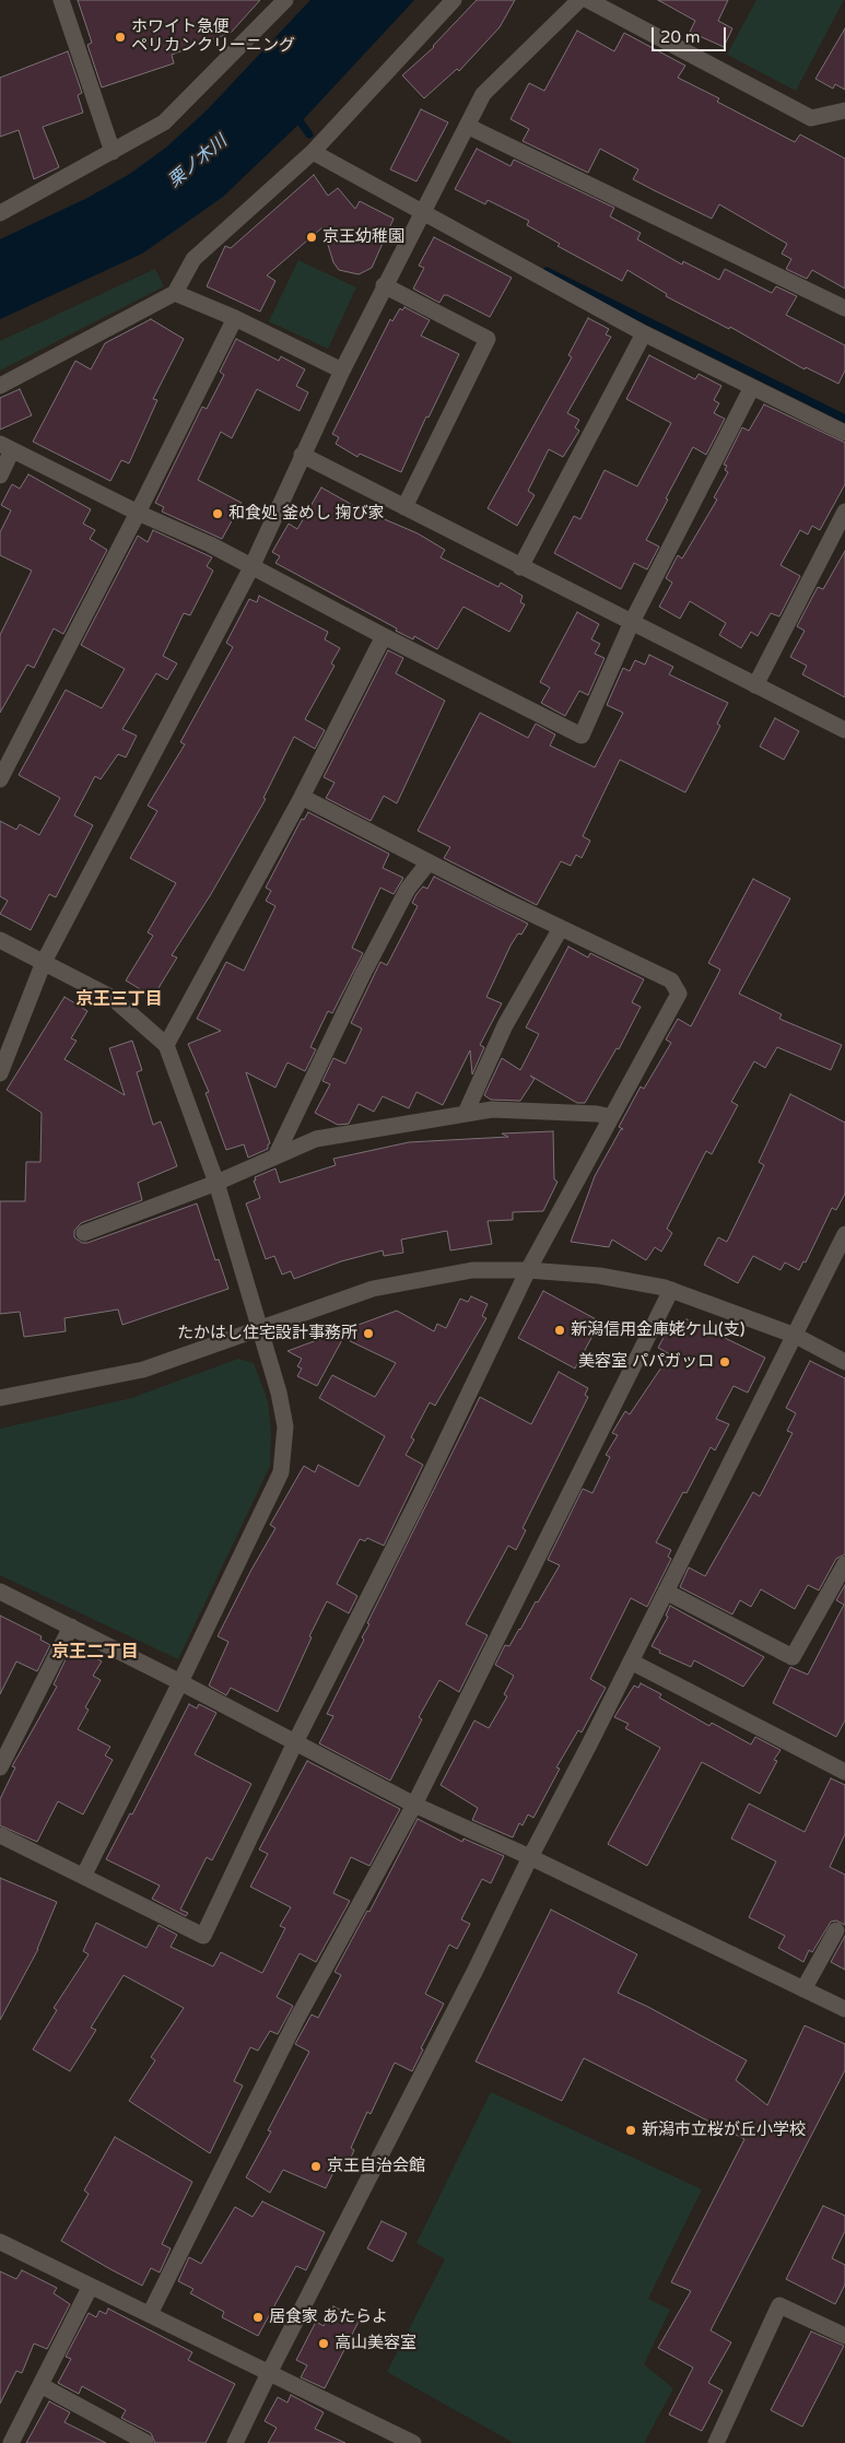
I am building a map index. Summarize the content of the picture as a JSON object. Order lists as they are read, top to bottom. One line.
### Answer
{"districts":["京王三丁目","京王二丁目"],"water":["栗ノ木川"],"places":["ホワイト急便 ペリカンクリーニング","京王幼稚園","和食処 釜めし 掬び家","新潟信用金庫姥ケ山(支)","たかはし住宅設計事務所","美容室 パパガッロ","新潟市立桜が丘小学校","京王自治会館","居食家 あたらよ","高山美容室"],"scale_bar":"20 m"}
